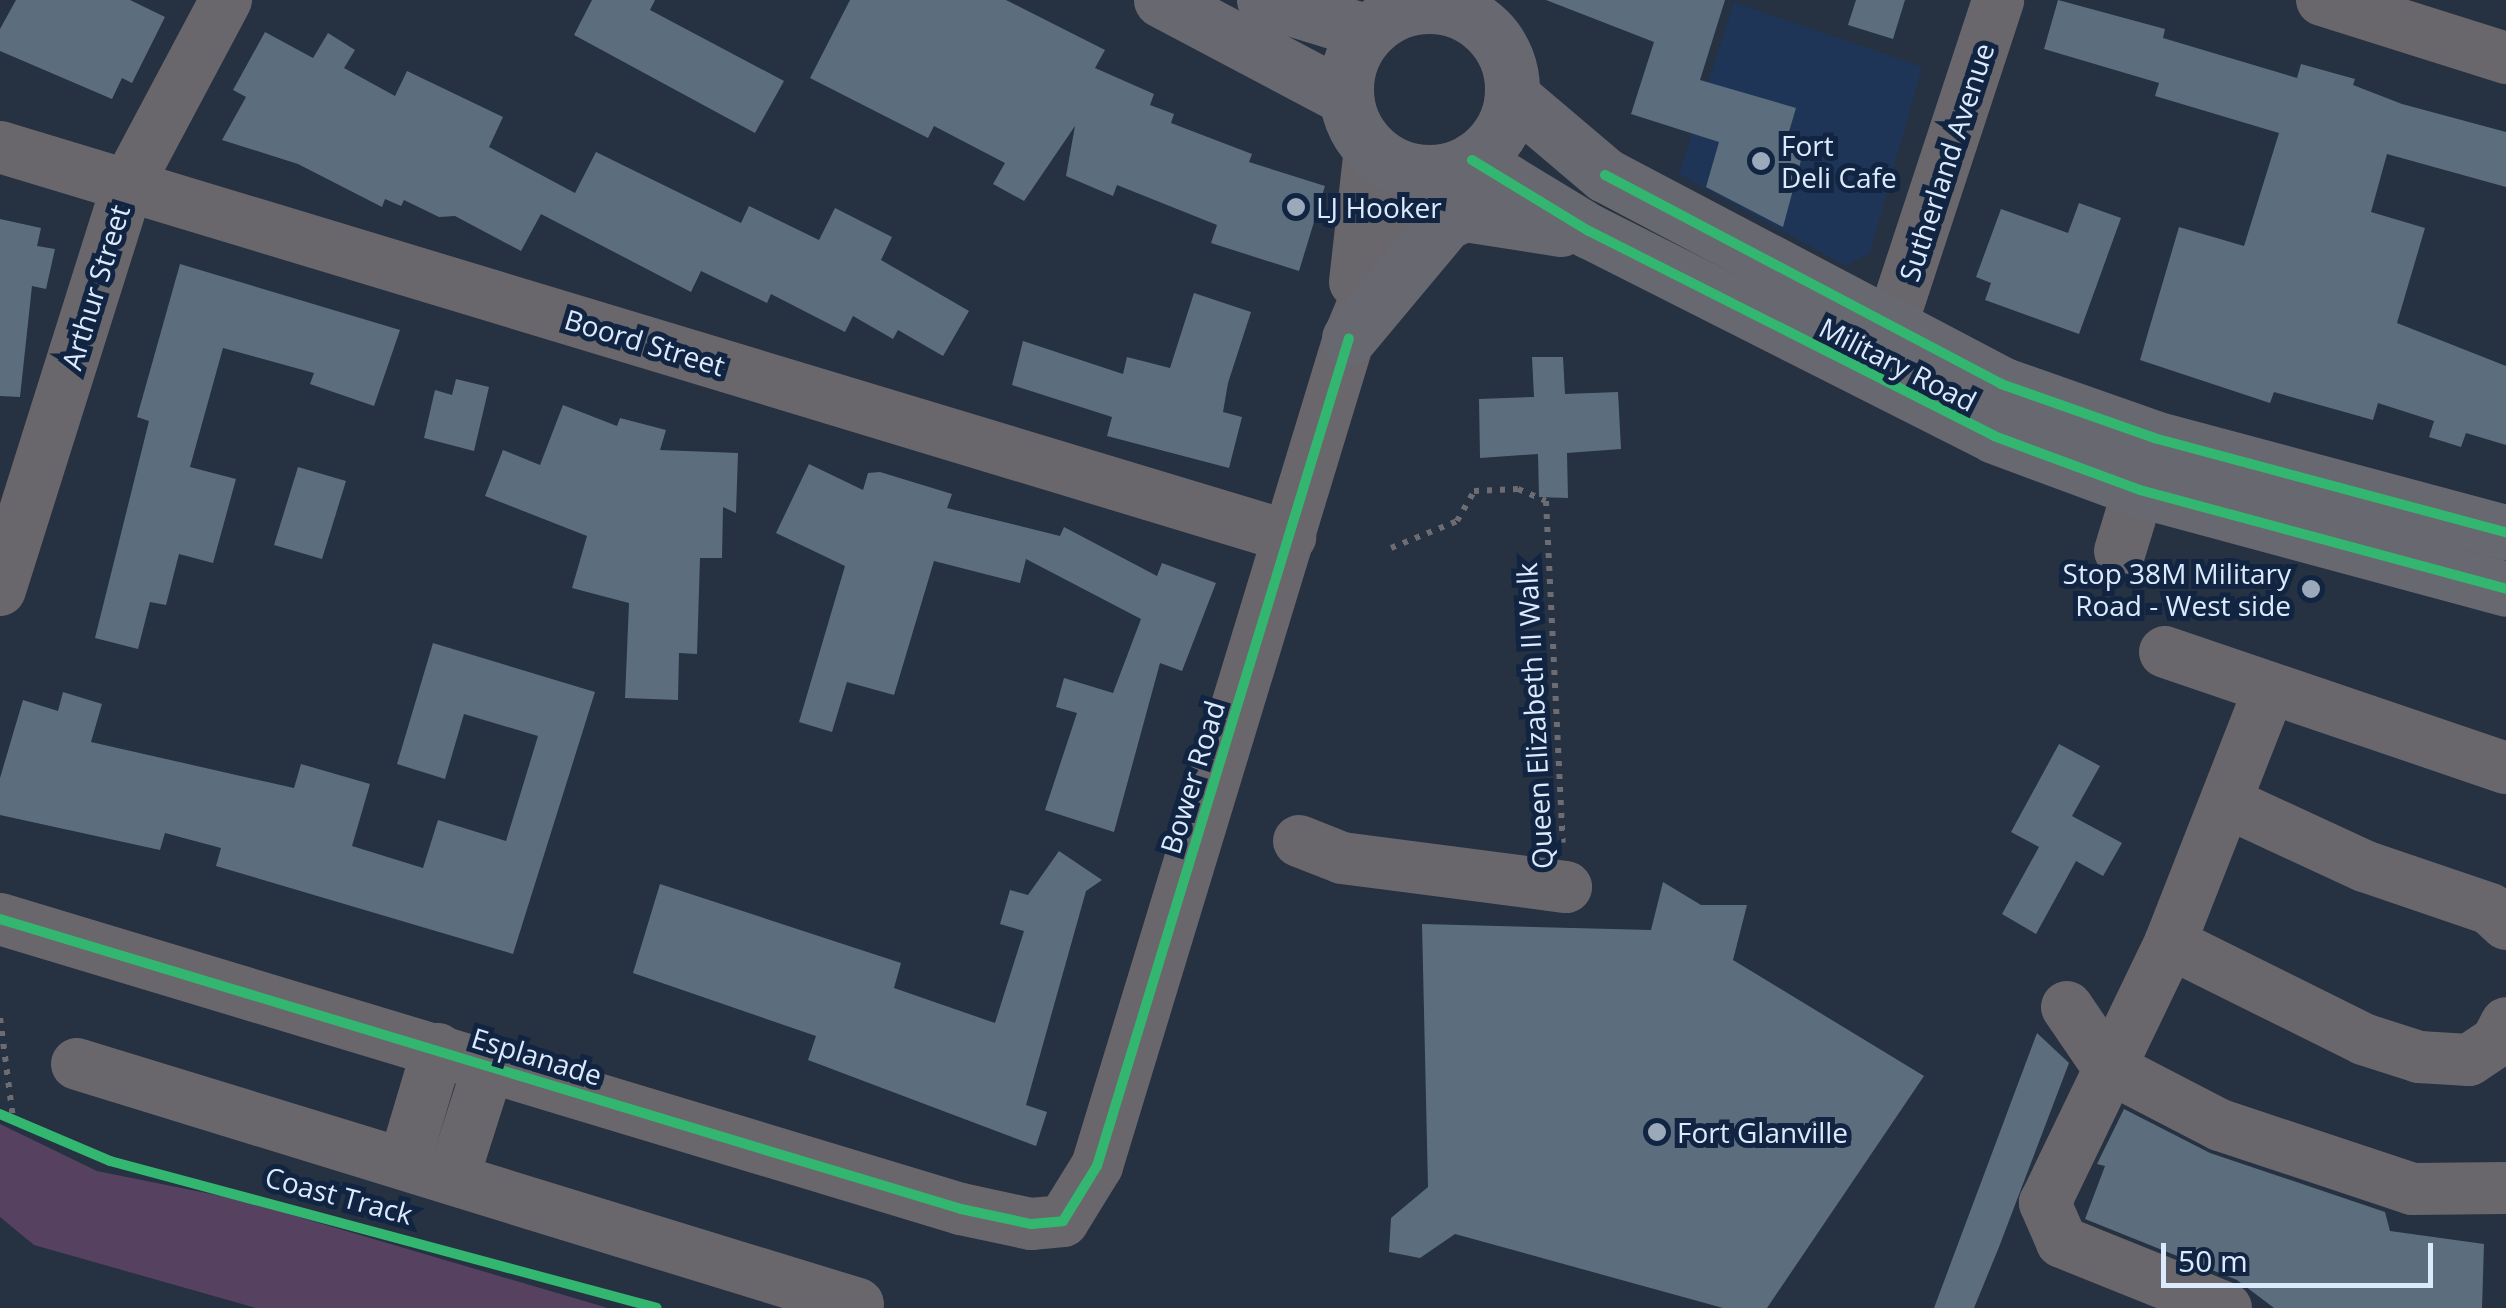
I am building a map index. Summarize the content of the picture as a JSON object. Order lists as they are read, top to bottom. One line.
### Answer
{"streets":{"main road":["Military Road"],"street":["Sutherland Avenue","Arthur Street","Boord Street","Bower Road","Esplanade"],"path":["Queen Elizabeth II Walk"],"cycle path":["Coast Track"]},"crossings":[["Sutherland Avenue","Military Road"],["Arthur Street","Boord Street"],["Boord Street","Bower Road"],["Military Road","Bower Road"],["Bower Road","Esplanade"]],"places":["Fort Deli Cafe","LJ Hooker","Stop 38M Military Road - West side","Fort Glanville"],"scale_bar":"50 m"}
